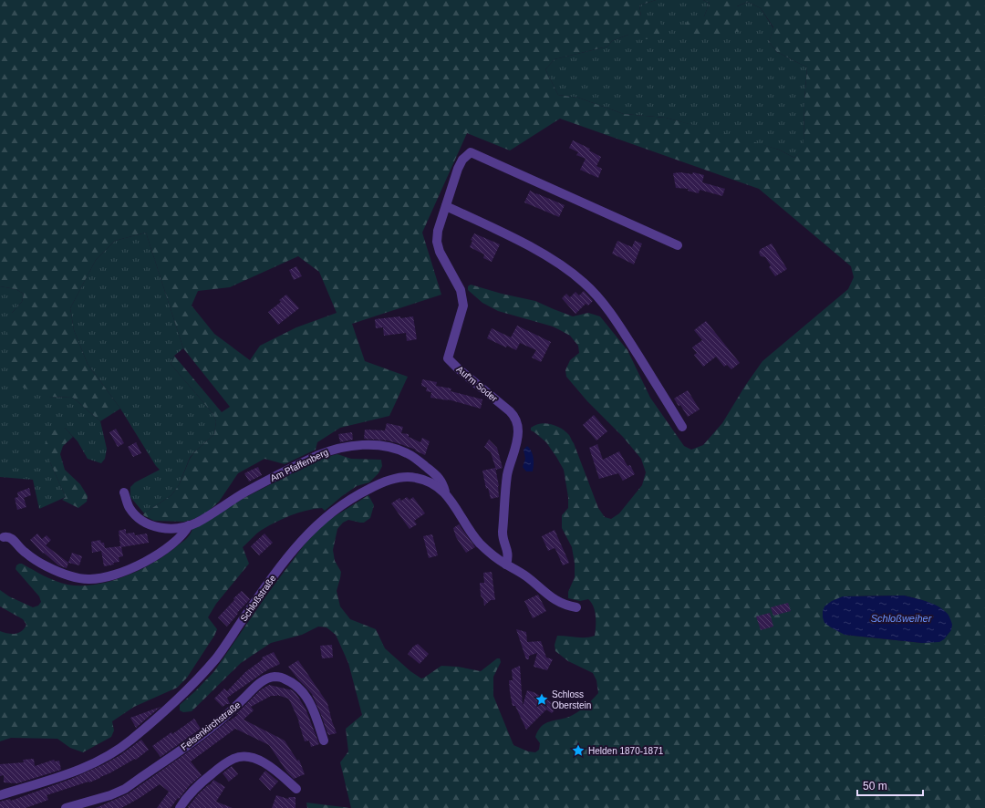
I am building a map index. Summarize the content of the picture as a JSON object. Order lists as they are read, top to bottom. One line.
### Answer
{"streets":{"street":["Auf'm Soder","Am Pfaffenberg","Schloßstraße","Felsenkirchstraße"]},"crossings":[["Auf'm Soder","Schloßstraße"],["Am Pfaffenberg","Schloßstraße"]],"water":["Schloßweiher"],"places":{"place":["Schloss Oberstein","Helden 1870-1871"]},"scale_bar":"50 m"}
